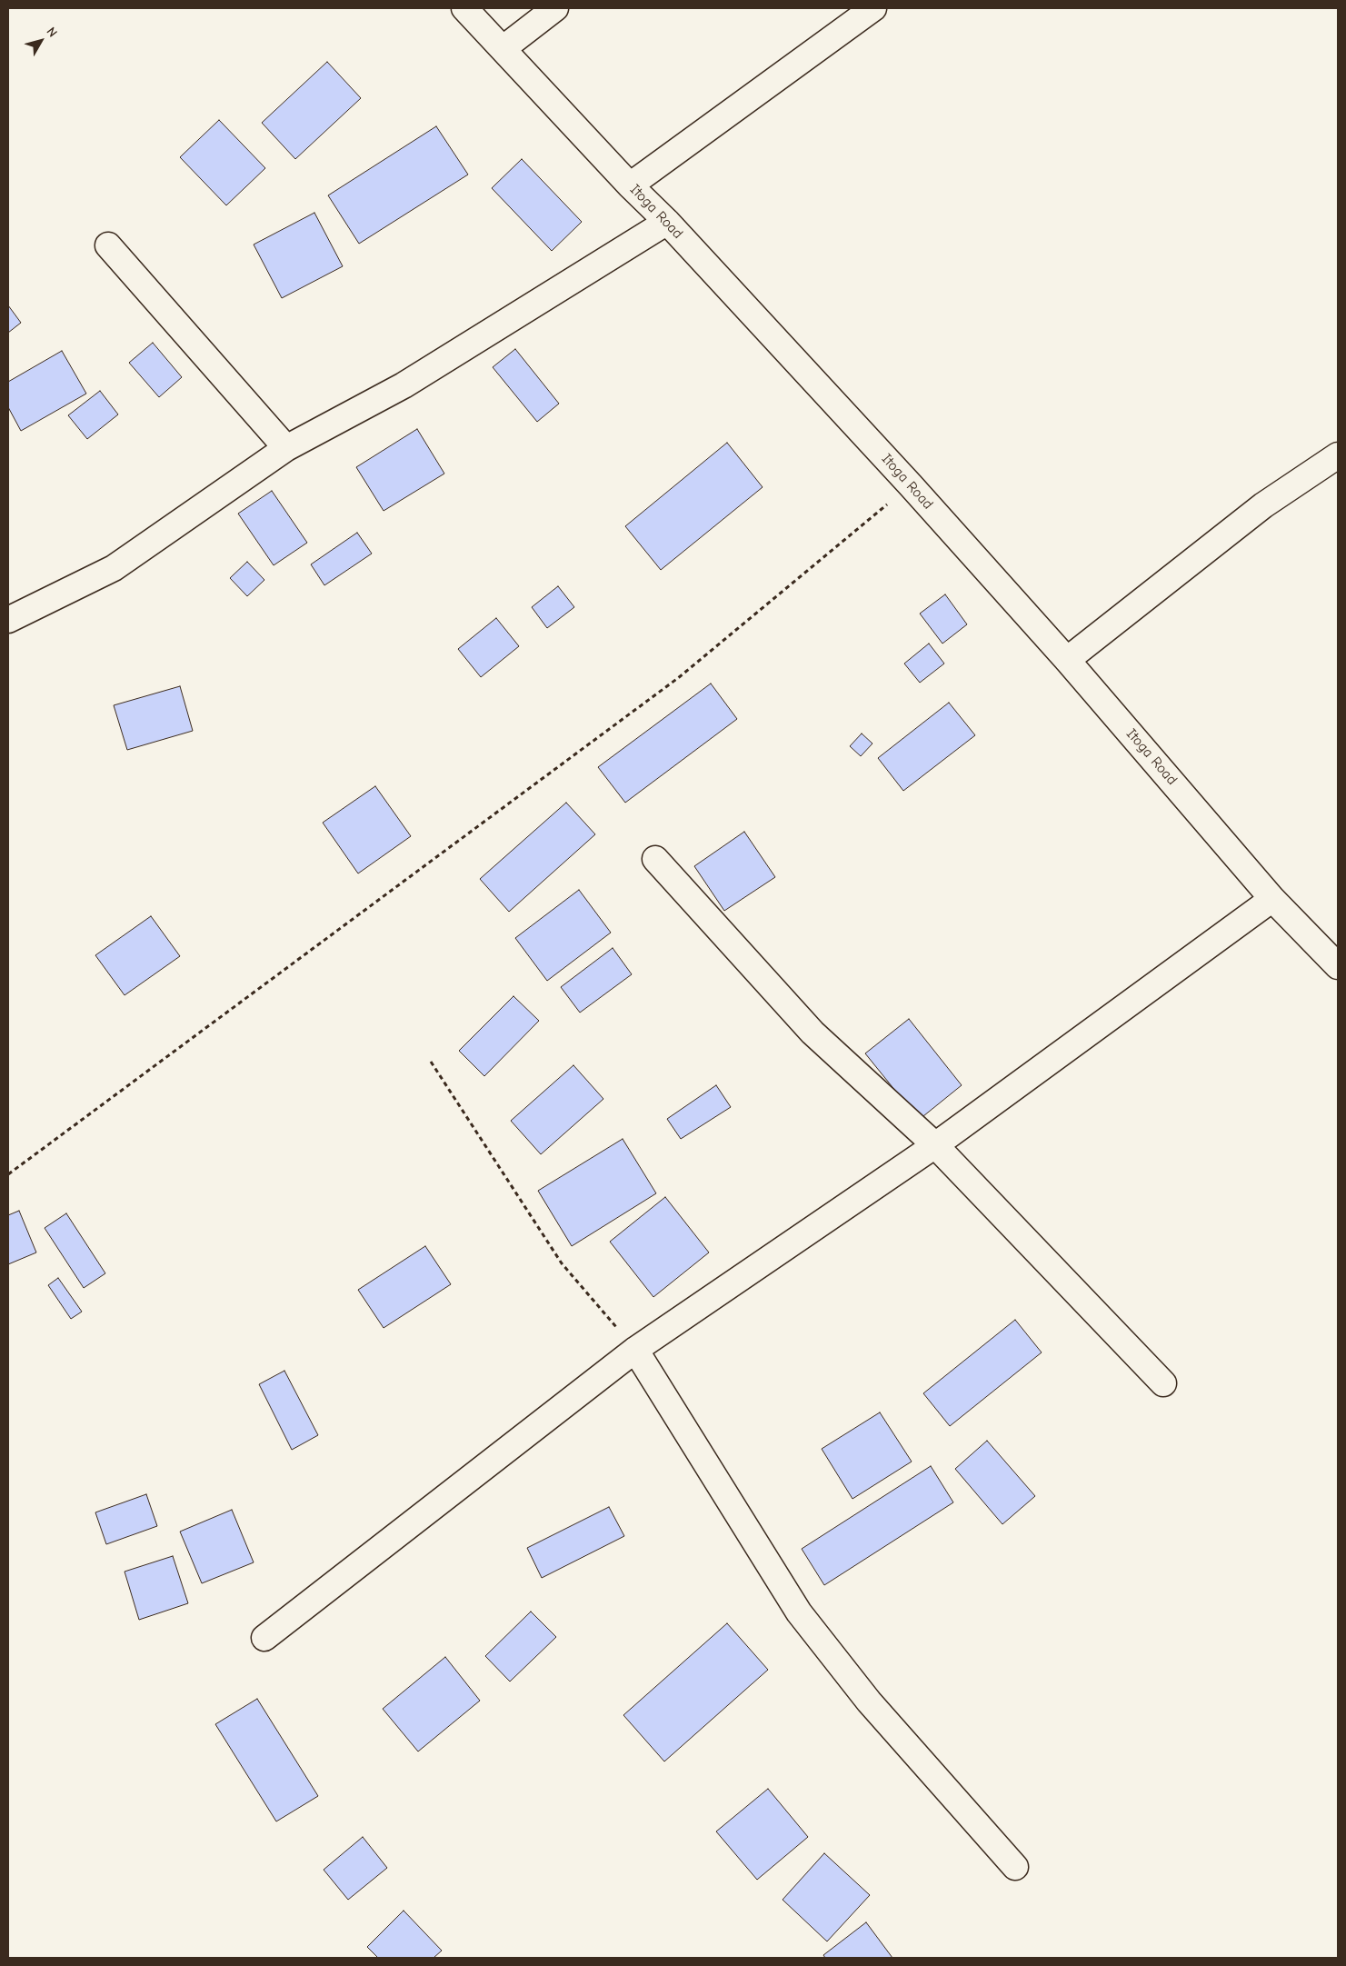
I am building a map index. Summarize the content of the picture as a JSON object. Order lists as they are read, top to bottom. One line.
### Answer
{"streets":{"street":["Itoga Road"]},"north":"top right"}
